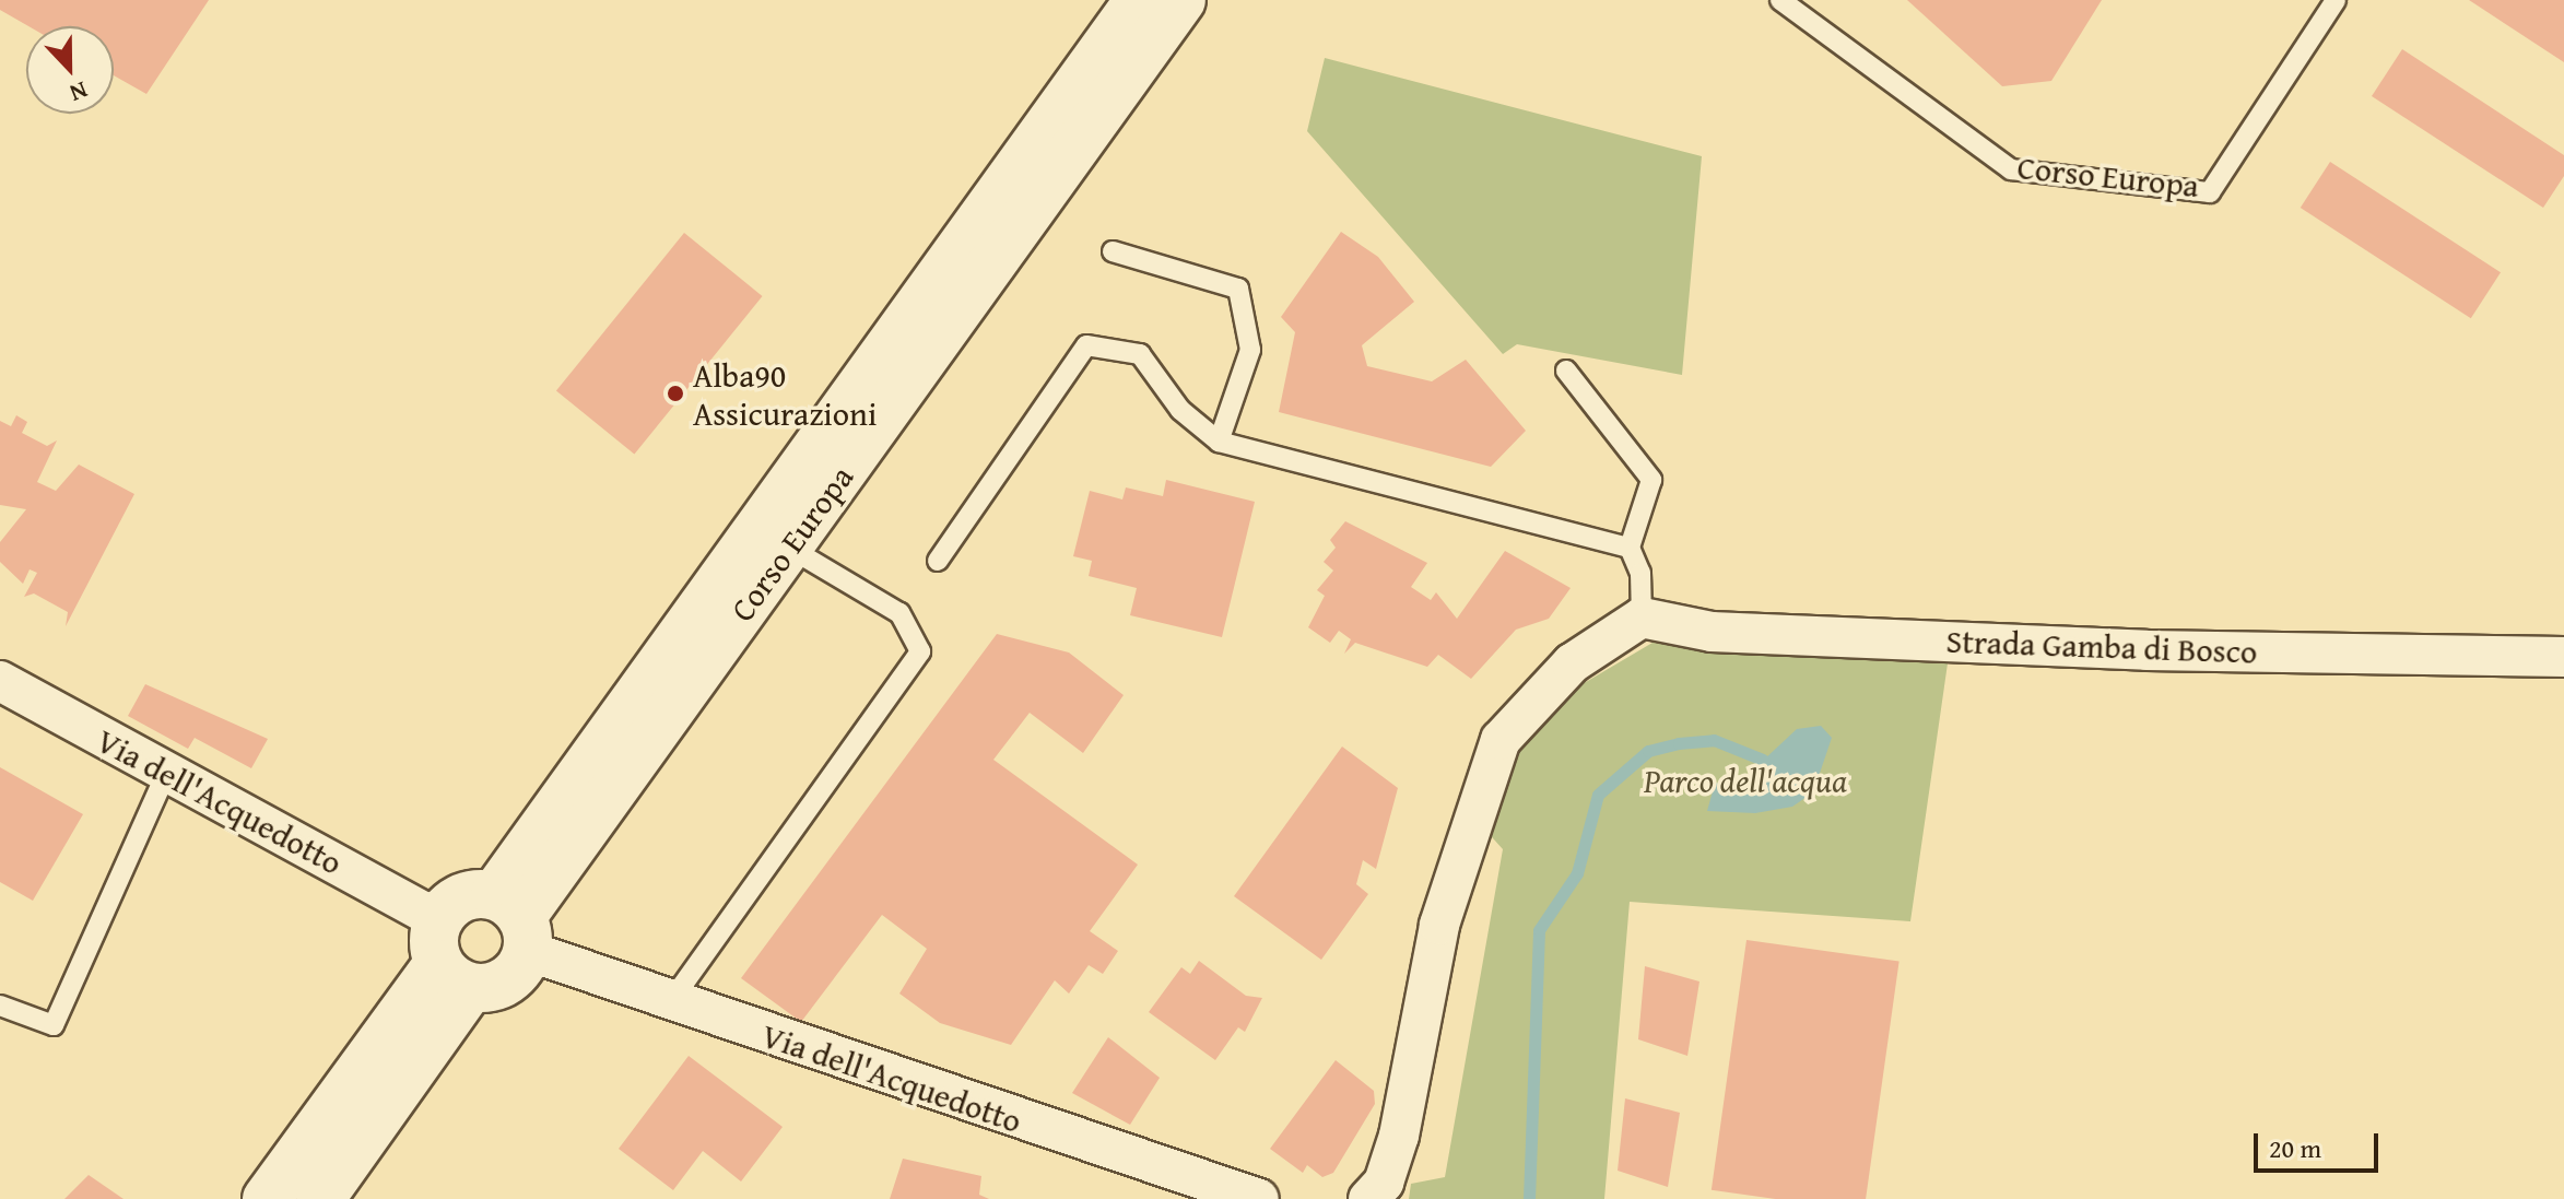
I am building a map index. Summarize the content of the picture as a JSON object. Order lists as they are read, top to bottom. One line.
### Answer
{"streets":{"main road":["Corso Europa"],"street":["Strada Gamba di Bosco","Via dell'Acquedotto"]},"crossings":[["Corso Europa","Via dell'Acquedotto"]],"parks":["Parco dell'acqua"],"places":["Alba90 Assicurazioni"],"scale_bar":"20 m","north":"bottom"}
